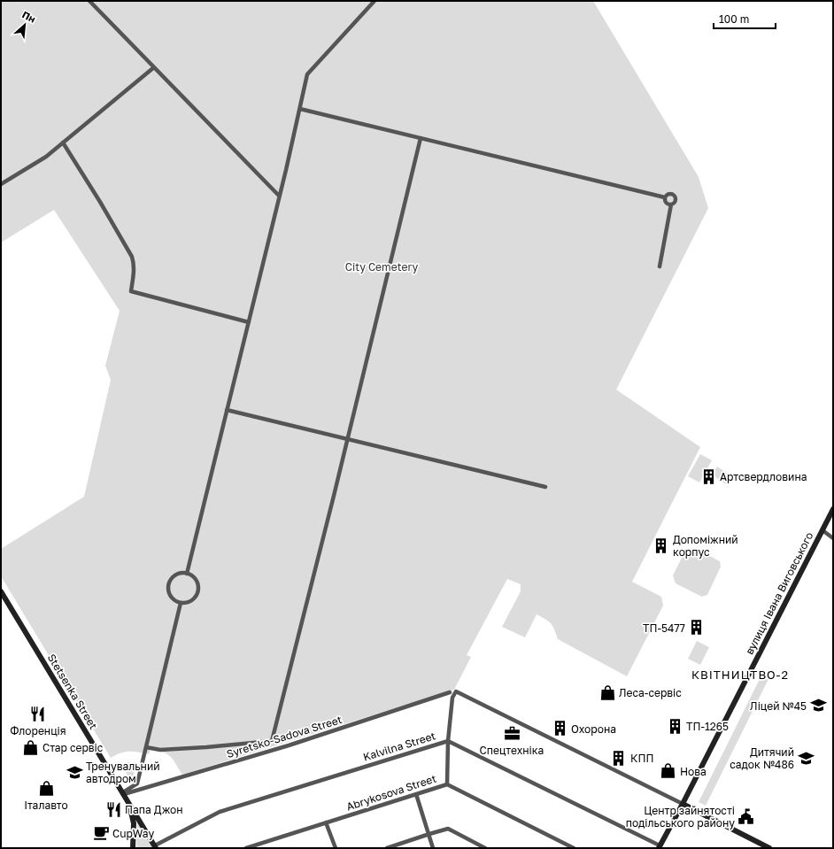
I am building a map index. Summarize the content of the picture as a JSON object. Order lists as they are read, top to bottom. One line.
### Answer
{"streets":{"main road":["вулиця Івана Виговського","Stetsenka Street"],"street":["Syretsko-Sadova Street","Kalvilna Street","Abrykosova Street"]},"crossings":[["Stetsenka Street","Syretsko-Sadova Street"],["Stetsenka Street","Kalvilna Street"]],"districts":["КВІТНИЦТВО-2"],"parks":["City Cemetery"],"places":{"building":["Артсвердловина","Допоміжний корпус","ТП-5477","ТП-1265","Охорона","КПП"],"shop":["Леса-сервіс","Стар сервіс","Нова","Італавто"],"school or university":["Ліцей №45","Дитячий садок №486","Тренувальний автодром"],"restaurant":["Флоренція","Папа Джон"],"office":["Спецтехніка"],"public building":["Центр зайнятості подільського району"],"cafe":["CupWay"]},"scale_bar":"100 m","north":"top right"}
